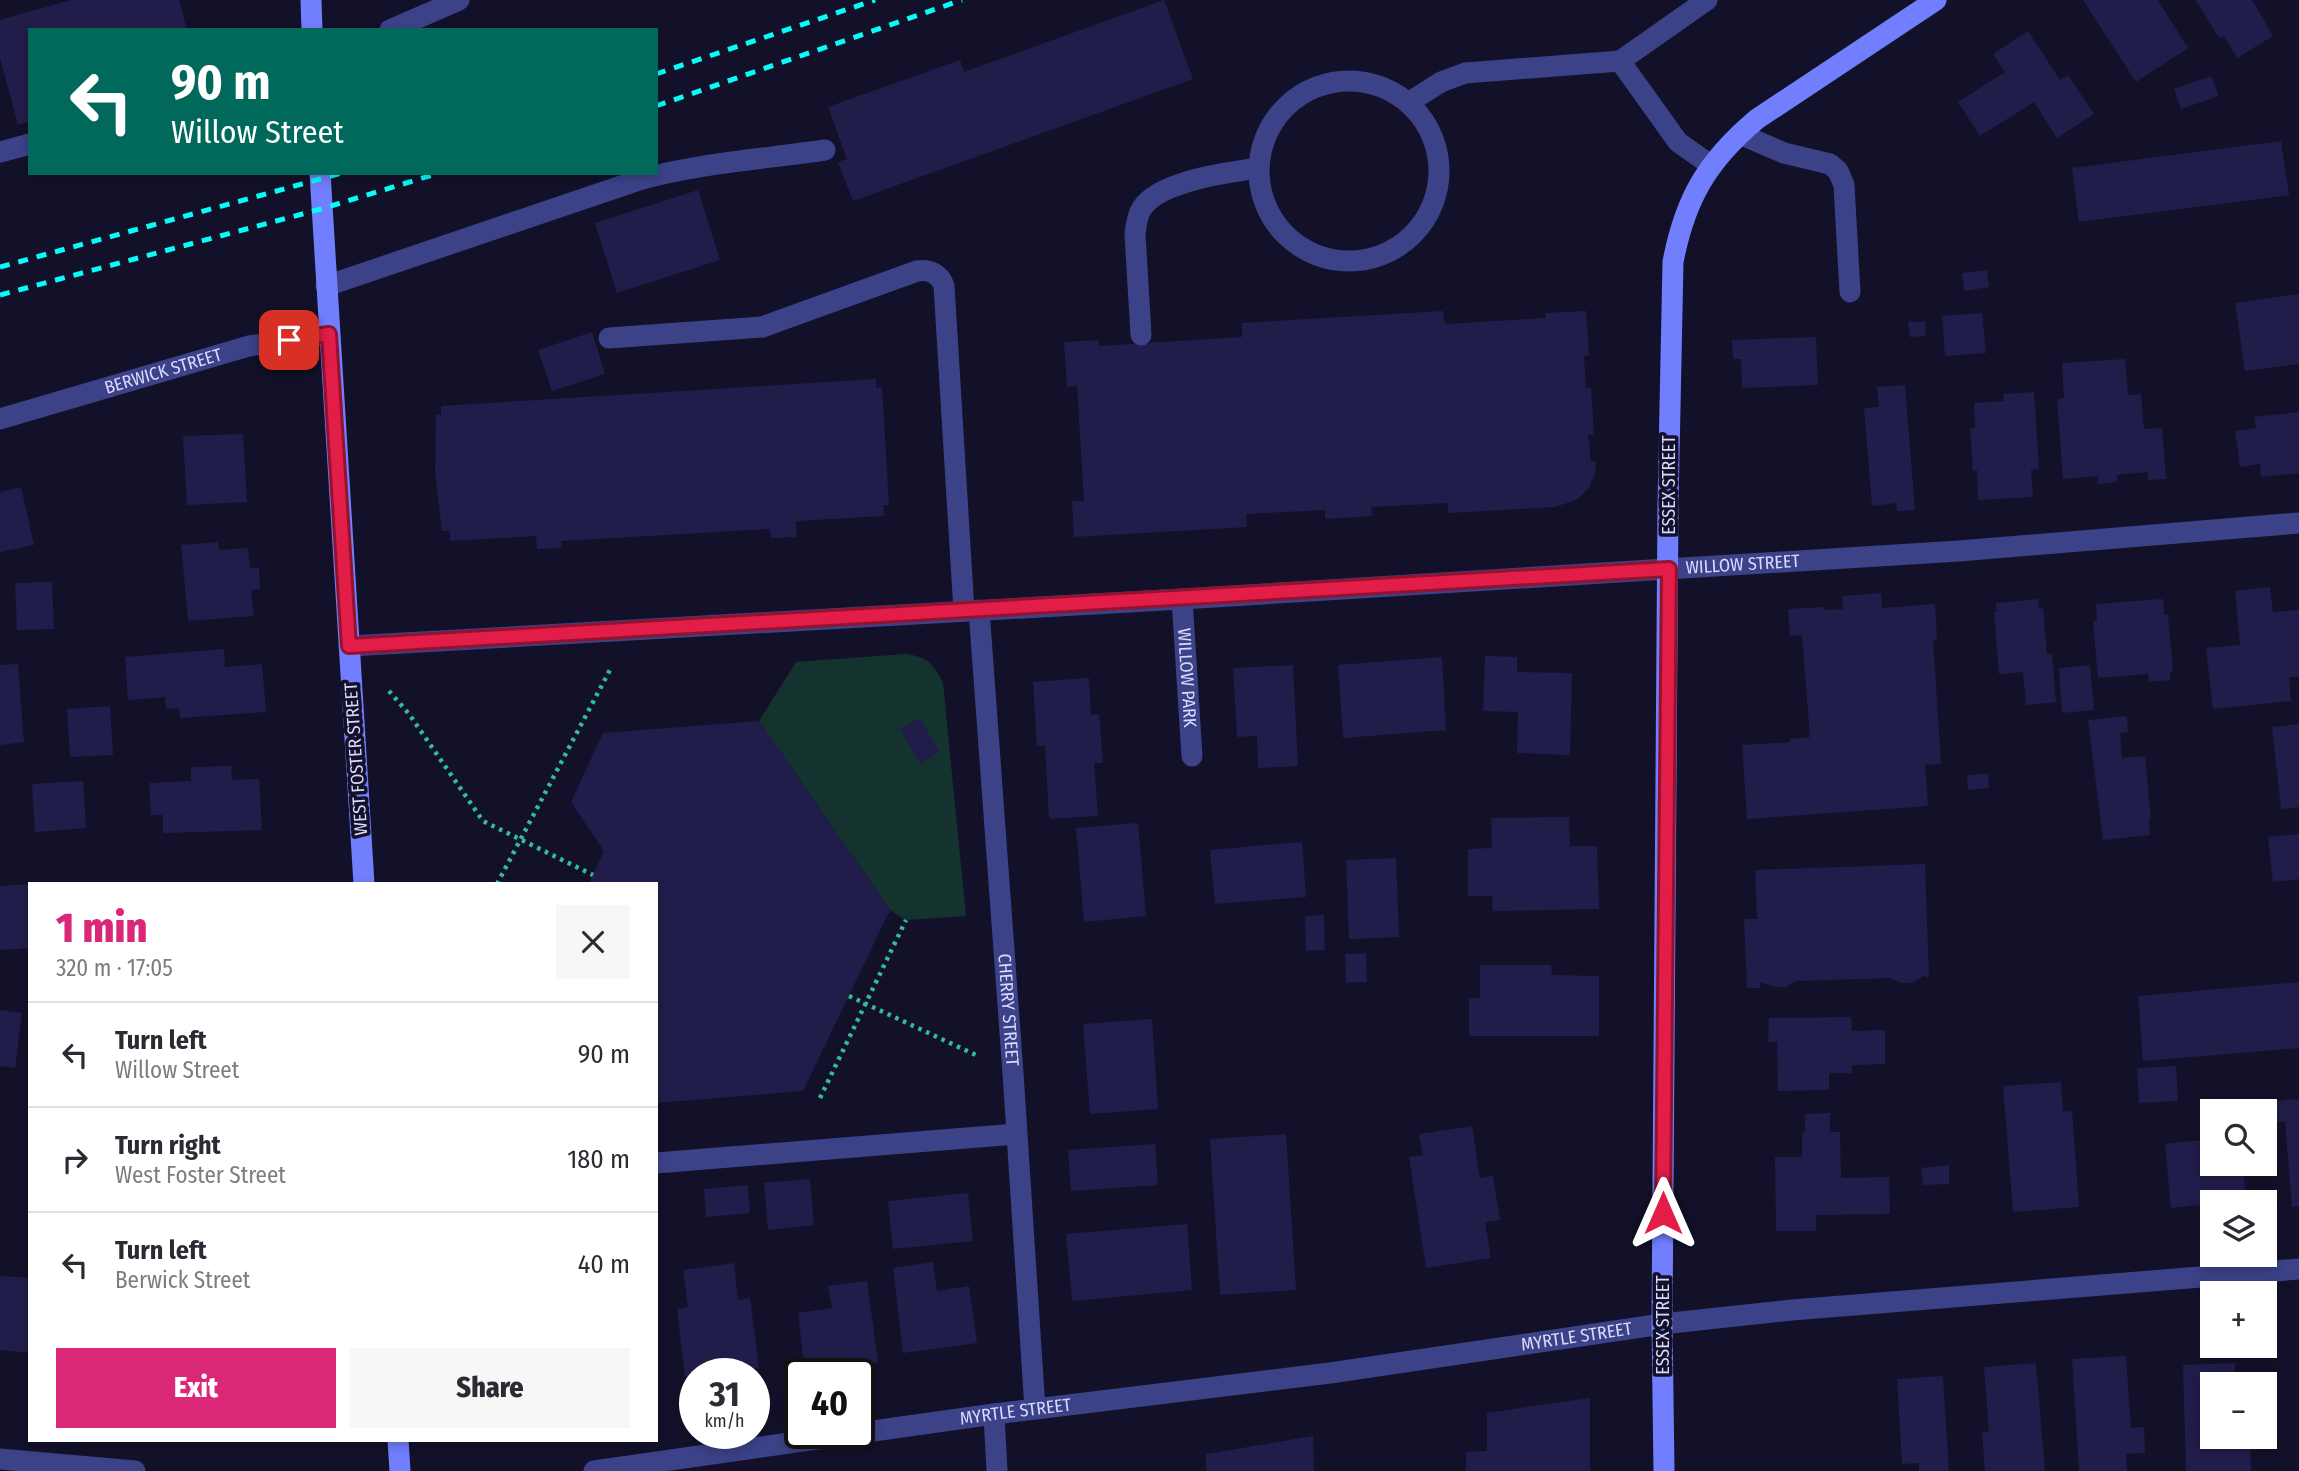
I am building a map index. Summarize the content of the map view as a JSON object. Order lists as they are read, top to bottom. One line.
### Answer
{"streets":{"street":["BERWICK STREET","ESSEX STREET","WILLOW STREET","WILLOW PARK","WEST FOSTER STREET","CHERRY STREET","MYRTLE STREET"]},"crossings":[["BERWICK STREET","WEST FOSTER STREET"],["ESSEX STREET","WILLOW STREET"],["ESSEX STREET","MYRTLE STREET"],["WILLOW STREET","WILLOW PARK"],["WILLOW STREET","WEST FOSTER STREET"],["WILLOW STREET","CHERRY STREET"],["CHERRY STREET","MYRTLE STREET"]],"page":{"turn":["90 m","Willow Street"],"heading":["1 min","320 m · 17:05"],"list":[{"name":"Turn left","note":"Willow Street","value":"90 m"},{"name":"Turn right","note":"West Foster Street","value":"180 m"},{"name":"Turn left","note":"Berwick Street","value":"40 m"}],"map_buttons":["+","−"],"buttons":["Exit","Share"],"speed":"31 km/h","limit":"40"}}
